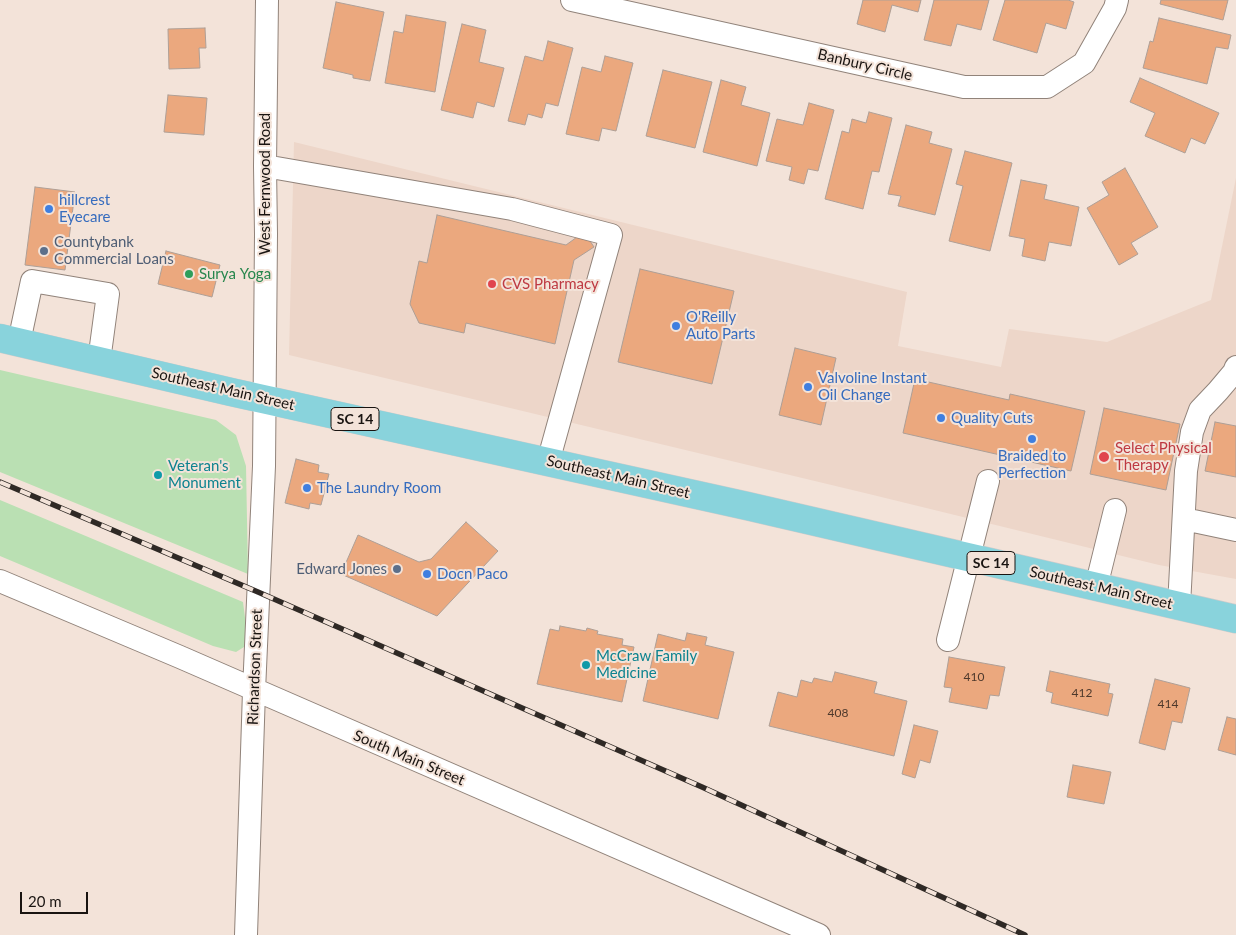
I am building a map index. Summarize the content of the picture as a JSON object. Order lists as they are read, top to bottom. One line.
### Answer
{"streets":{"main road":["Southeast Main Street","SC 14"],"street":["Banbury Circle","West Fernwood Road","Richardson Street","South Main Street"]},"crossings":[["West Fernwood Road","Southeast Main Street"],["West Fernwood Road","Richardson Street"],["Southeast Main Street","Richardson Street"],["Richardson Street","South Main Street"]],"places":["hillcrest Eyecare","Countybank Commercial Loans","Surya Yoga","CVS Pharmacy","O'Reilly Auto Parts","Valvoline Instant Oil Change","Quality Cuts","Braided to Perfection","Select Physical Therapy","Veteran's Monument","The Laundry Room","Edward Jones","Docn Paco","McCraw Family Medicine"],"house_numbers":["410","412","414","408"],"scale_bar":"20 m"}
